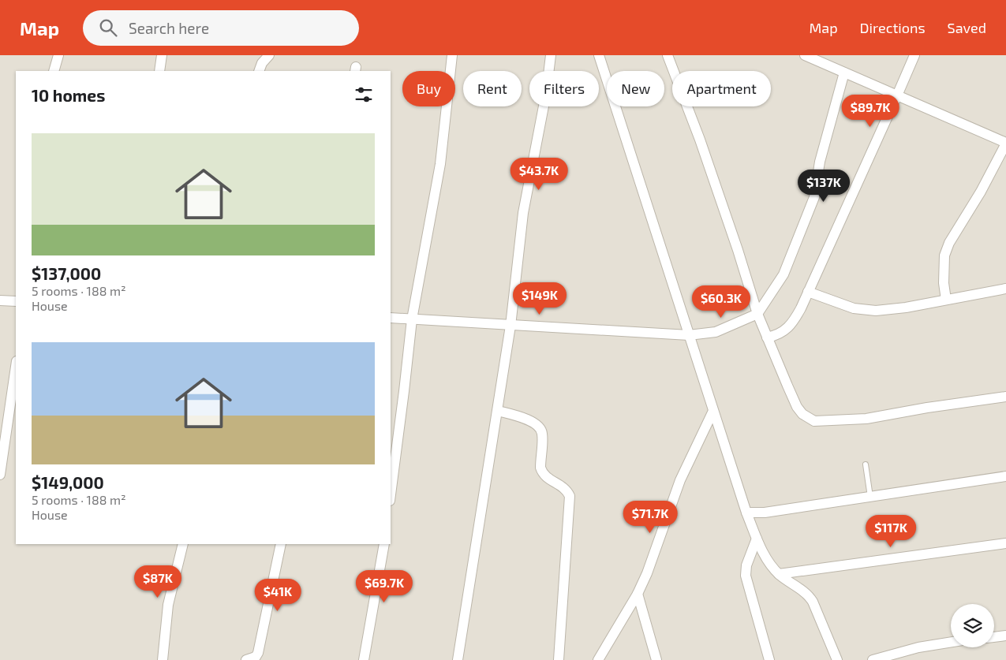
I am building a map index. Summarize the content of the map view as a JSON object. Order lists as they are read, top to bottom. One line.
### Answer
{"page":{"header":"Map","search":"Search here","nav":["Map","Directions","Saved"],"chip":["Buy","Rent","Filters","New","Apartment"],"heading":"10 homes","price":["$89.7K","$43.7K","$137K","$149K","$60.3K","$71.7K","$117K","$87K","$69.7K","$41K"],"list":[{"name":"$137,000","note":"5 rooms · 188 m² · House"},{"name":"$149,000","note":"5 rooms · 188 m² · House"}]}}
